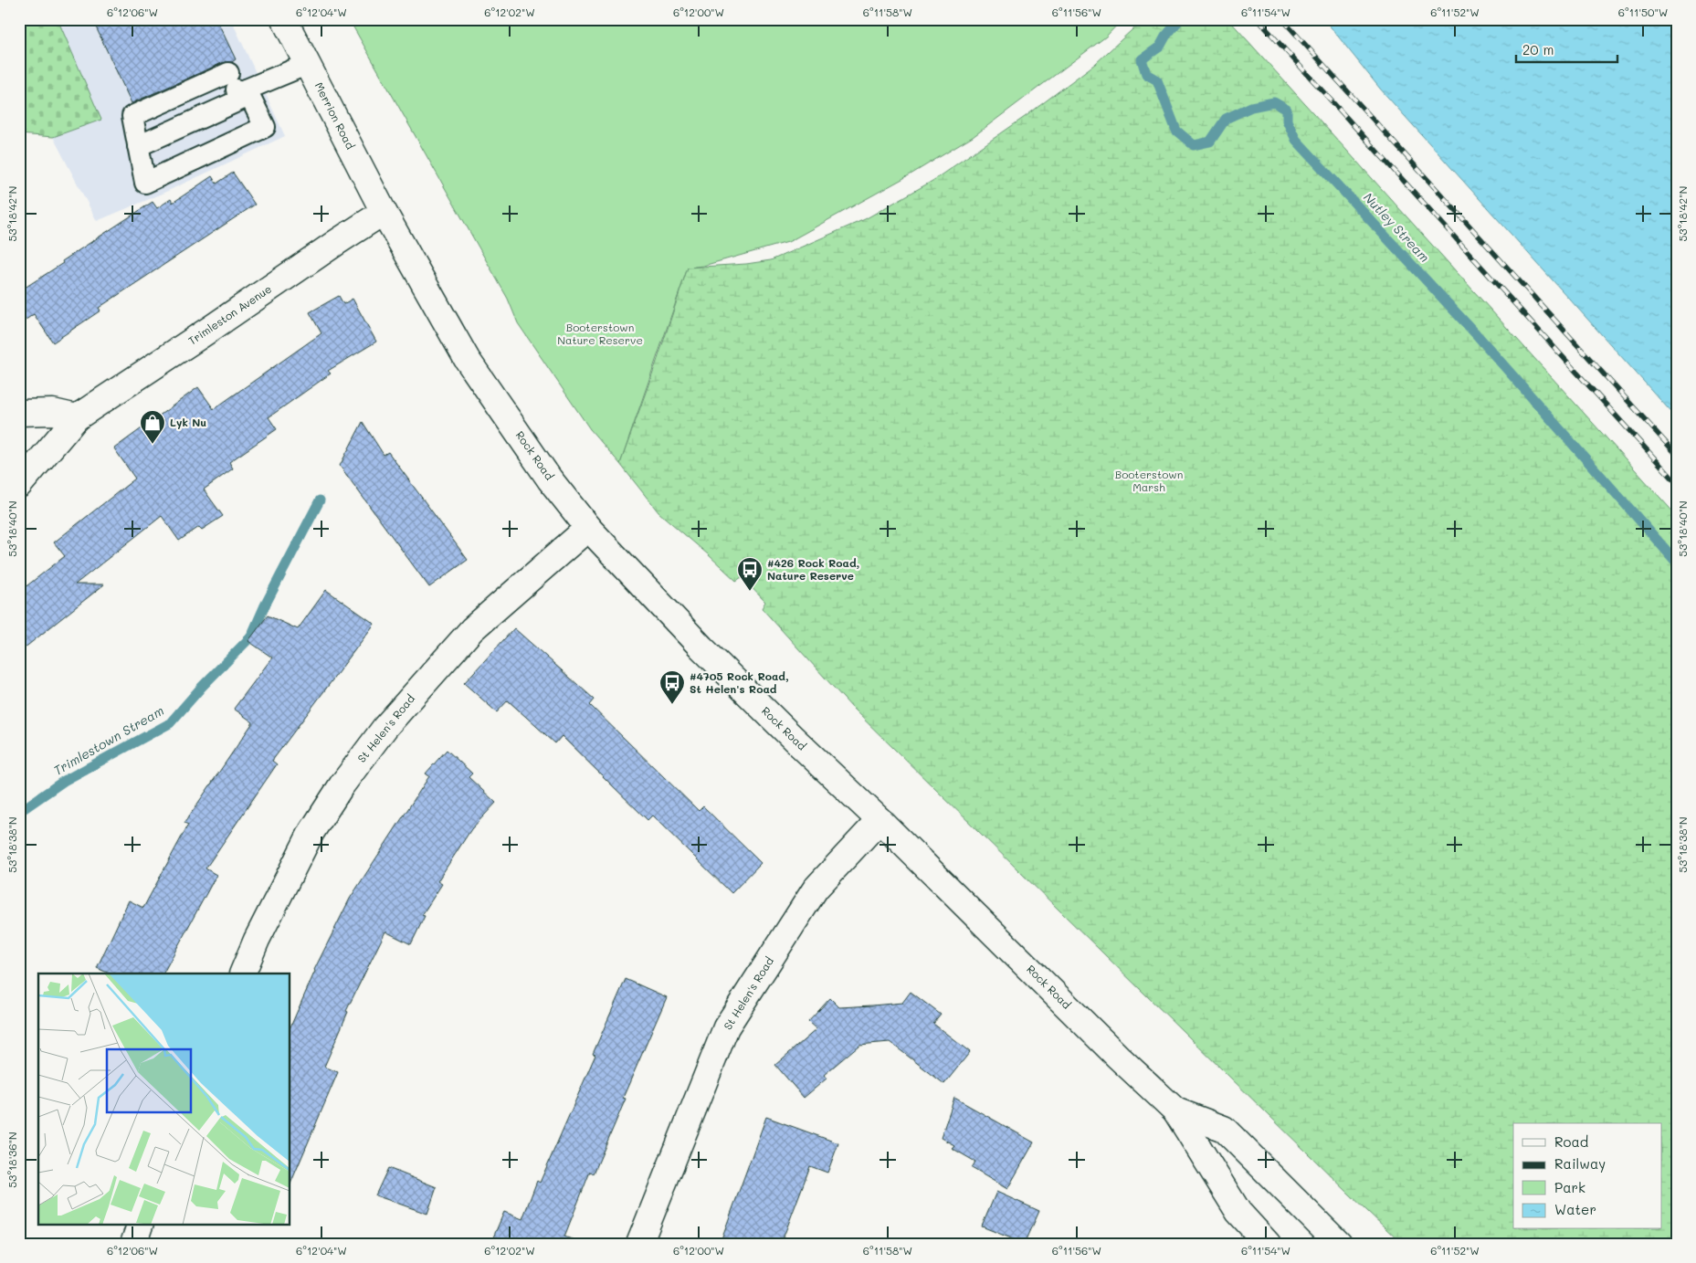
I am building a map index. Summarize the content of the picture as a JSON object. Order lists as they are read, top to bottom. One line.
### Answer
{"streets":{"main road":["Merrion Road","Trimleston Avenue","Rock Road","St Helen's Road"]},"crossings":[["Merrion Road","Trimleston Avenue"],["Merrion Road","Rock Road"],["Trimleston Avenue","Rock Road"],["Rock Road","St Helen's Road"]],"water":["Nutley Stream","Trimlestown Stream"],"parks":["Booterstown Nature Reserve","Booterstown Marsh"],"places":{"shop":["Lyk Nu"],"bus stop":["#426 Rock Road, Nature Reserve","#4705 Rock Road, St Helen's Road"]},"legend":["Road","Railway","Park","Water"],"scale_bar":"20 m","coordinates":["6°12'06\"W","6°12'04\"W","6°12'02\"W","6°12'00\"W","6°11'58\"W","6°11'56\"W","6°11'54\"W","6°11'52\"W","6°11'50\"W","53°18'42\"N","53°18'40\"N","53°18'38\"N","53°18'36\"N"]}
